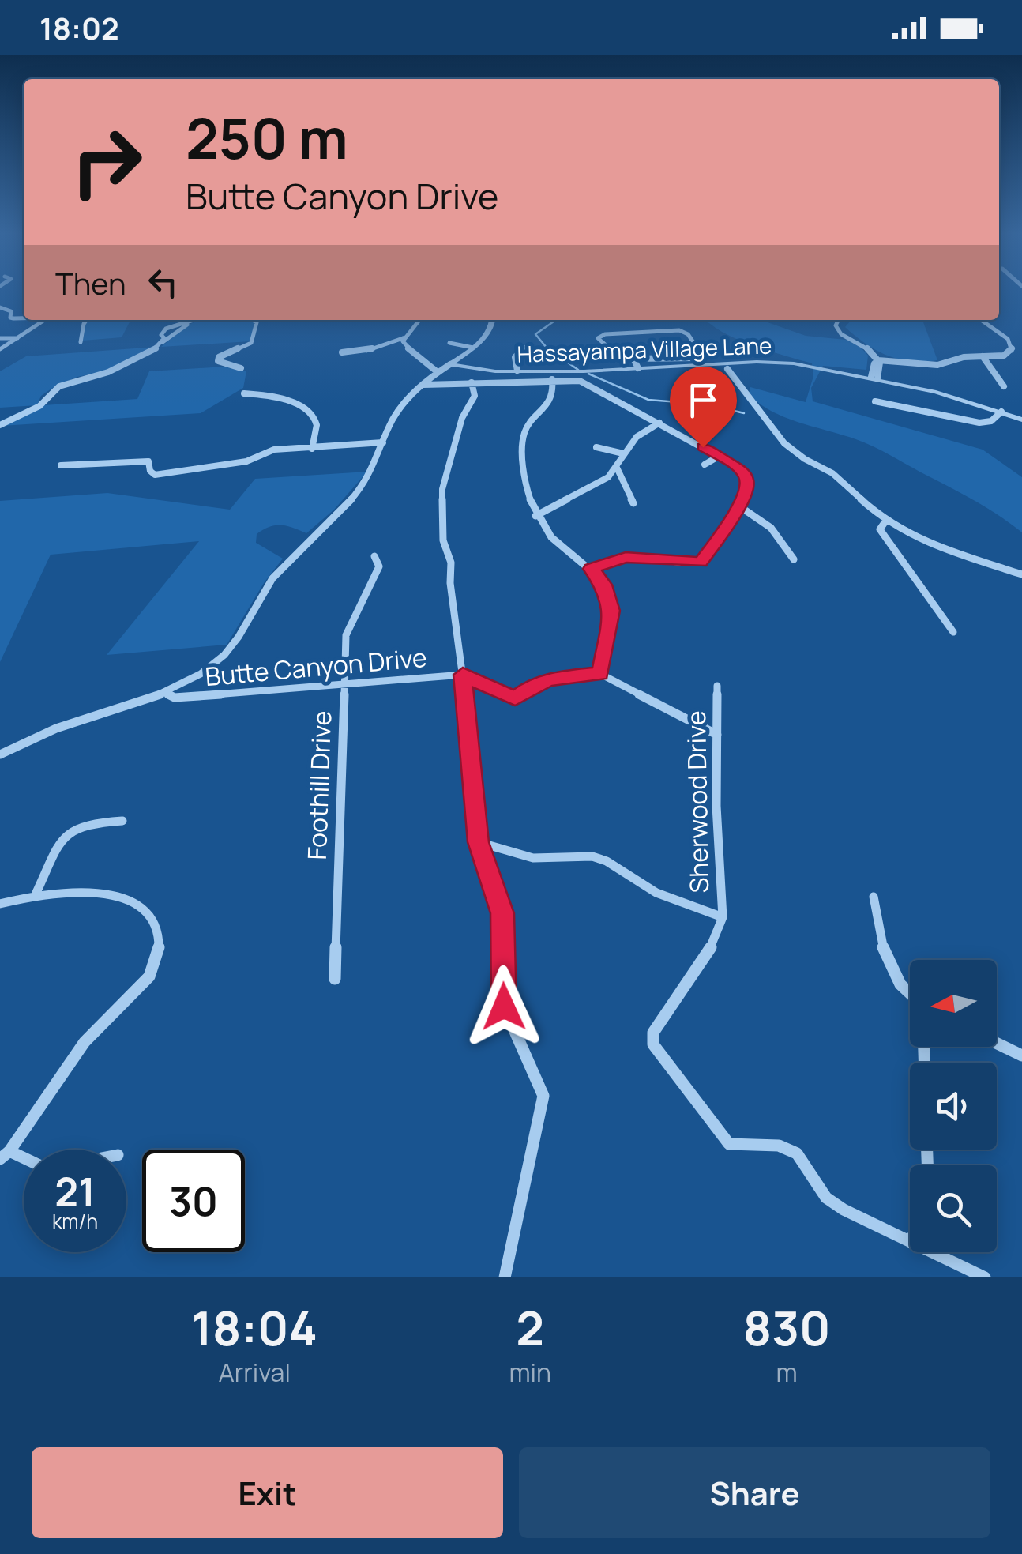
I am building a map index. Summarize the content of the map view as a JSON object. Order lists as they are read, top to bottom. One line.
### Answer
{"streets":{"street":["Hassayampa Village Lane","Butte Canyon Drive","Foothill Drive","Sherwood Drive"]},"crossings":[["Butte Canyon Drive","Foothill Drive"]],"north":"left","page":{"status":"18:02","turn":["250 m","Butte Canyon Drive"],"then":"Then","speed":"21 km/h","limit":"30","eta":["18:04","Arrival","2","min","830","m"],"buttons":["Exit","Share"]}}
